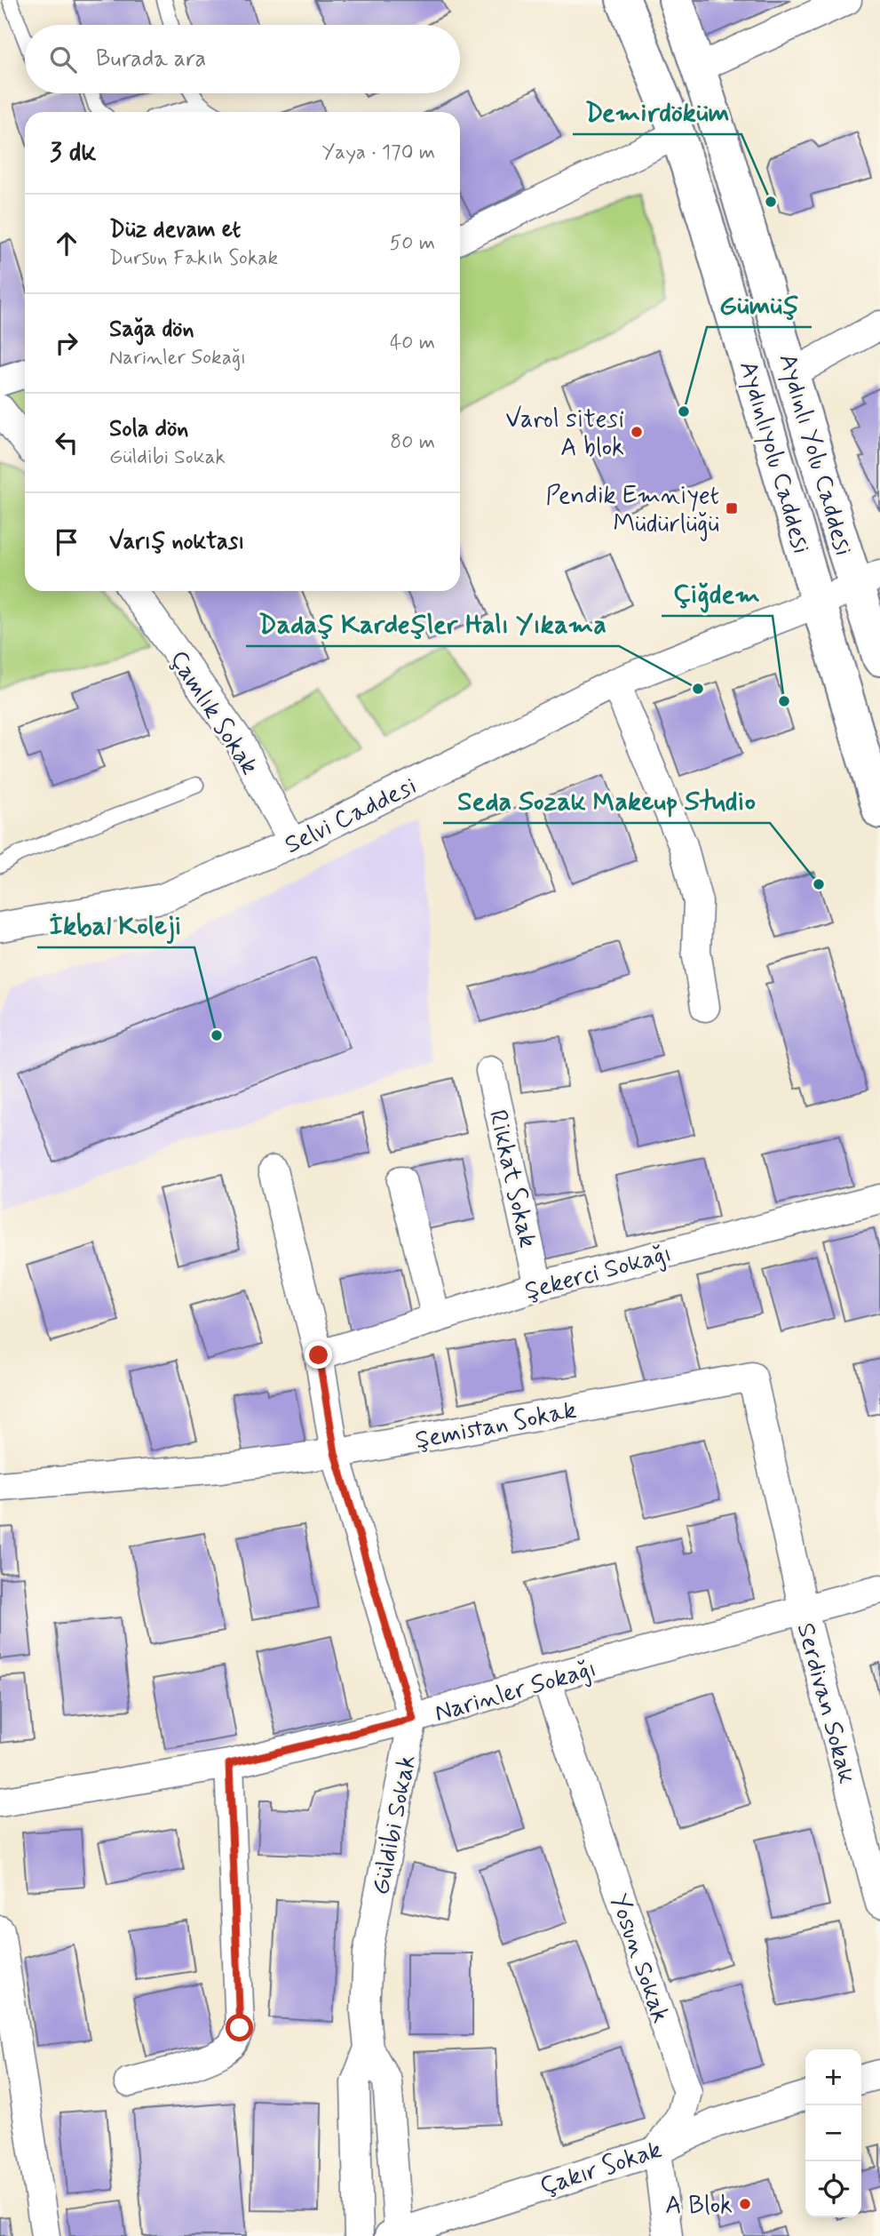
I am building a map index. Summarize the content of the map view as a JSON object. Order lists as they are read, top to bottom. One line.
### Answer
{"streets":{"main road":["Aydınlı Yolu Caddesi","Aydınlıyolu Caddesi"],"street":["Çamlık Sokak","Selvi Caddesi","Rikkat Sokak","Şekerci Sokağı","Şemistan Sokak","Narinler Sokağı","Serdivan Sokak","Güldibi Sokak","Yosun Sokak","Çakır Sokak"]},"crossings":[["Aydınlı Yolu Caddesi","Selvi Caddesi"],["Aydınlıyolu Caddesi","Selvi Caddesi"],["Çamlık Sokak","Selvi Caddesi"],["Rikkat Sokak","Şekerci Sokağı"],["Şekerci Sokağı","Güldibi Sokak"],["Şemistan Sokak","Narinler Sokağı"],["Şemistan Sokak","Serdivan Sokak"],["Şemistan Sokak","Güldibi Sokak"],["Narinler Sokağı","Serdivan Sokak"],["Narinler Sokağı","Güldibi Sokak"],["Narinler Sokağı","Yosun Sokak"],["Yosun Sokak","Çakır Sokak"]],"places":{"other":["Demirdöküm","Gümüş","Varol sitesi A blok","Dadaş Kardeşler Halı Yıkama","Çiğdem","Seda Sozak Makeup Studio","İkbal Koleji","A Blok"],"transit":["Pendik Emniyet Müdürlüğü"]},"page":{"search":"Burada ara","heading":["3 dk","Yaya · 170 m"],"list":[["Düz devam et","Dursun Fakıh Sokak","50 m"],["Sağa dön","Narinler Sokağı","40 m"],["Sola dön","Güldibi Sokak","80 m"],"Varış noktası"],"map_buttons":["+","−"]}}
